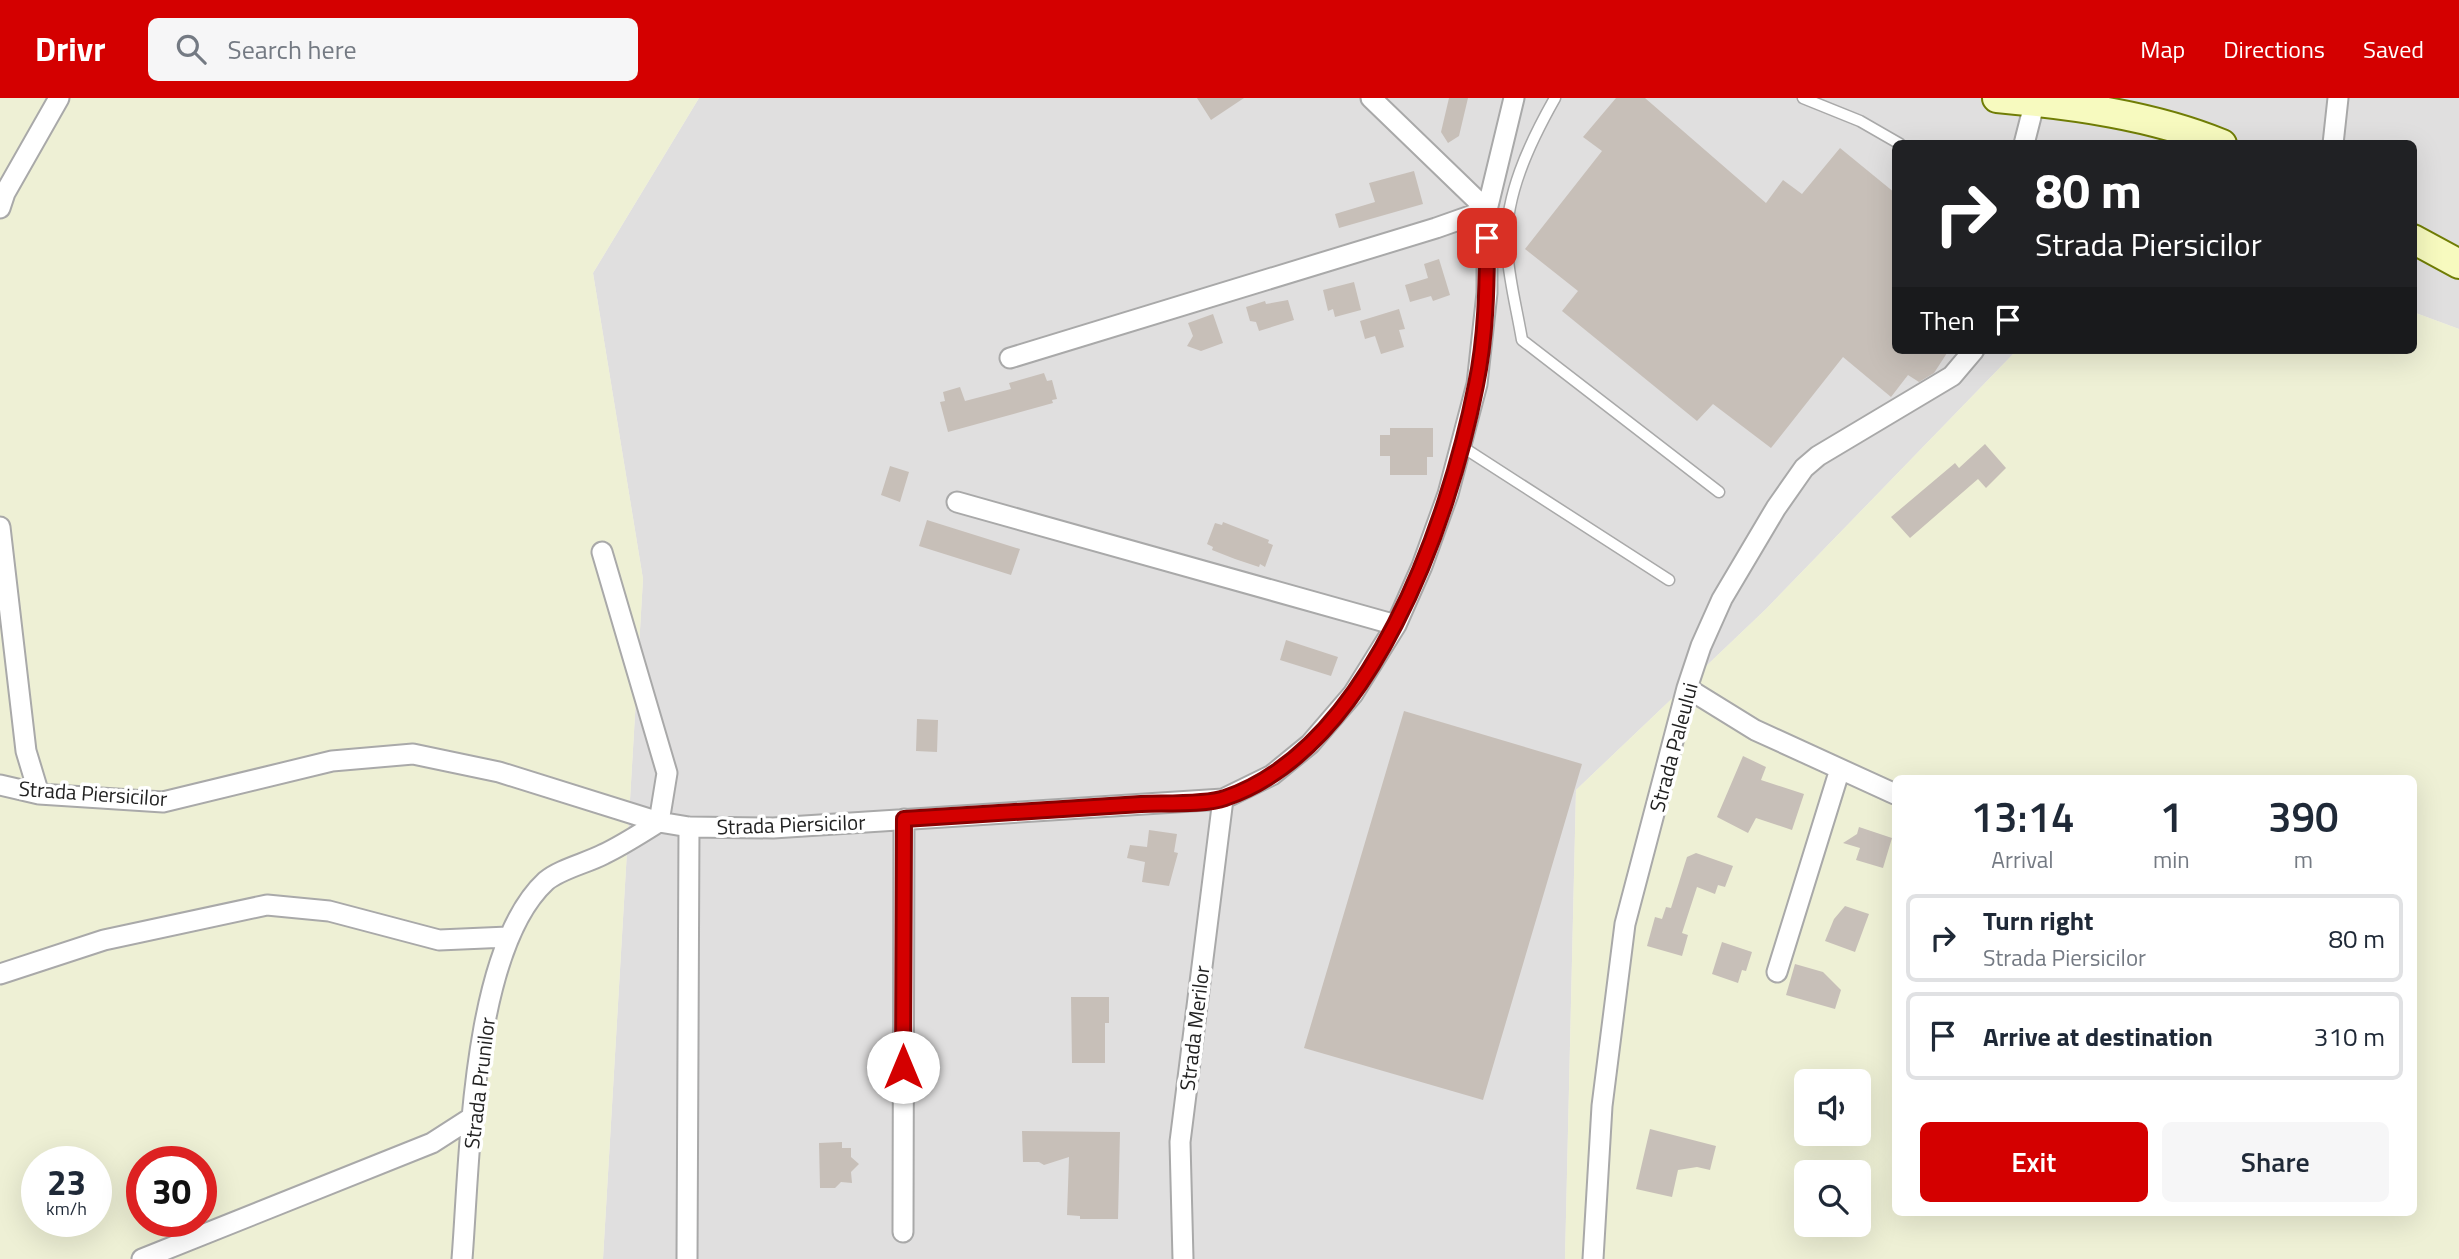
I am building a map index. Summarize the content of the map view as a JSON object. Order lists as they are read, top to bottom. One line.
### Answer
{"streets":{"street":["Strada Paleului","Strada Piersicilor","Strada Merilor","Strada Prunilor"]},"crossings":[["Strada Piersicilor","Strada Merilor"],["Strada Piersicilor","Strada Prunilor"]],"page":{"header":"Drivr","search":"Search here","nav":["Map","Directions","Saved"],"turn":["80 m","Strada Piersicilor"],"then":"Then","eta":["13:14","Arrival","1","min","390","m"],"list":[{"name":"Turn right","note":"Strada Piersicilor","value":"80 m"},{"name":"Arrive at destination","value":"310 m"}],"buttons":["Exit","Share"],"speed":"23 km/h","limit":"30"}}
